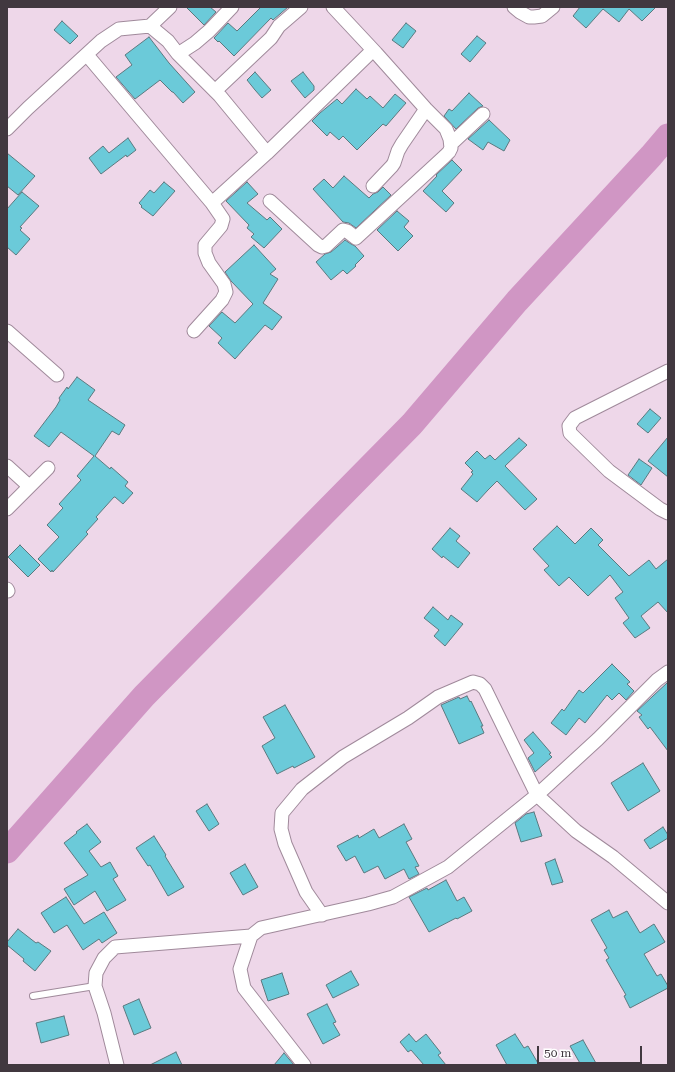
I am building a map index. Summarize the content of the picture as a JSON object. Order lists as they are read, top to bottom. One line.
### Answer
{"scale_bar":"50 m"}
